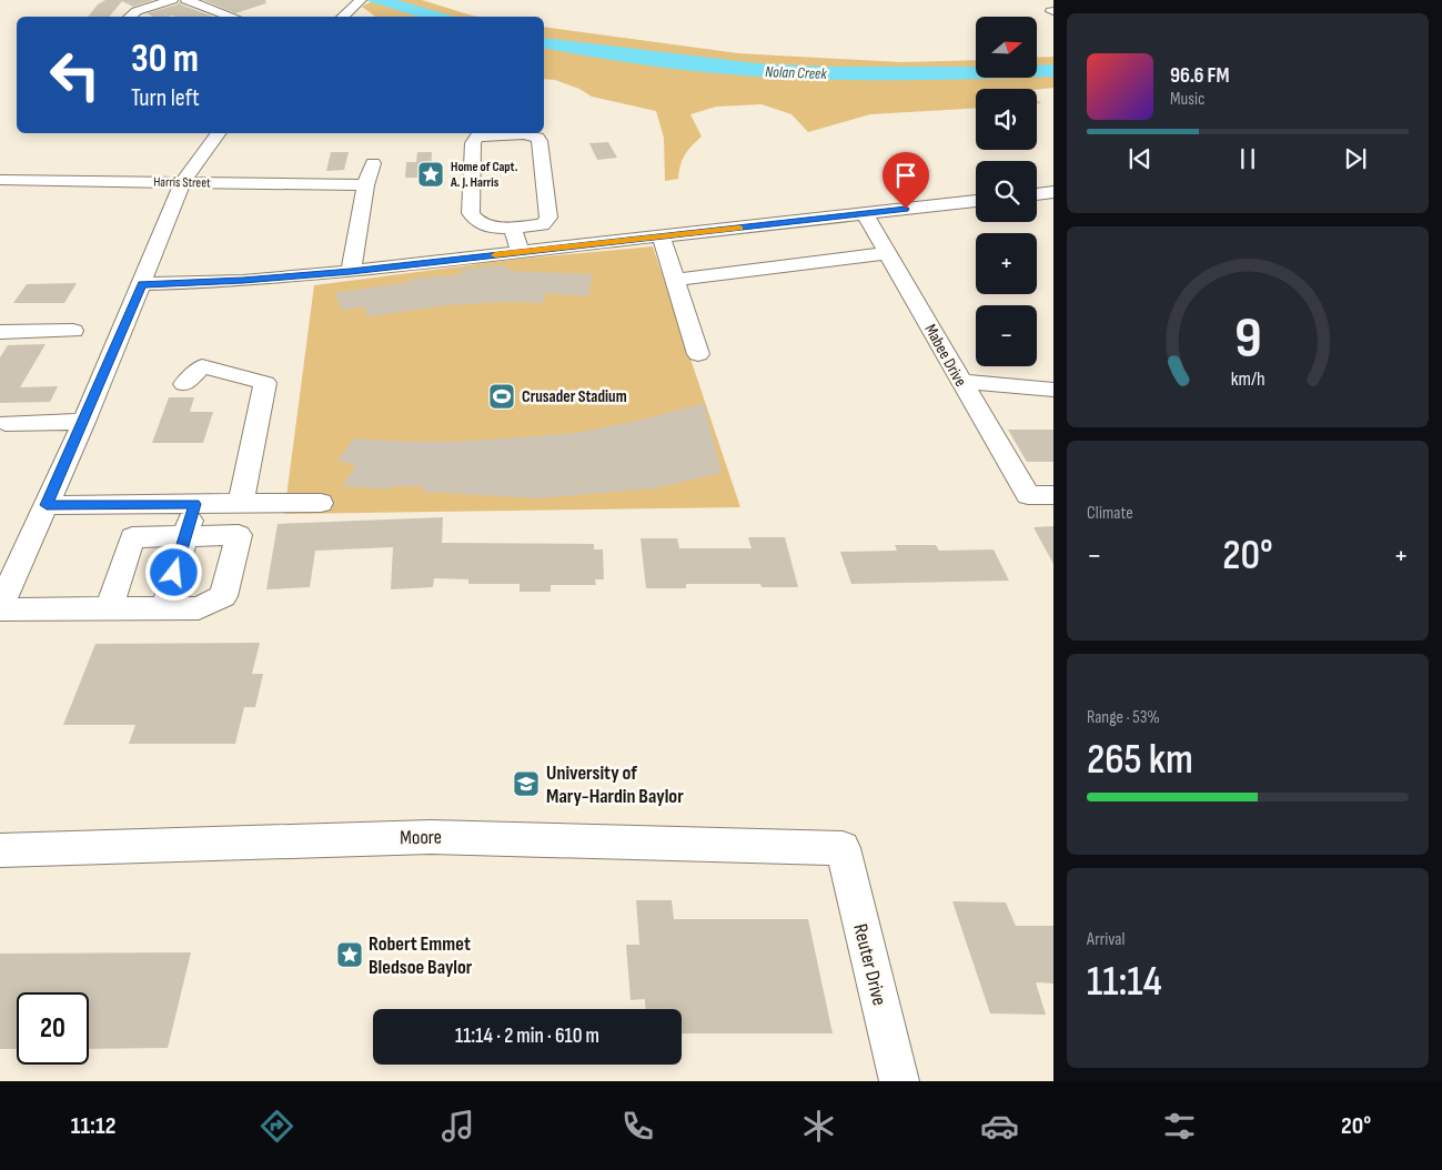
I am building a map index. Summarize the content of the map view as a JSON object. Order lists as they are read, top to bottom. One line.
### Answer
{"streets":{"street":["Harris Street","Mabee Drive","Moore","Reuter Drive"]},"crossings":[["Moore","Reuter Drive"]],"water":["Nolan Creek"],"places":{"place":["Home of Capt. A. J. Harris","Robert Emmet Bledsoe Baylor"],"sports":["Crusader Stadium"],"school or university":["University of Mary-Hardin Baylor"]},"north":"right","page":{"map_buttons":["+","−"],"turn":["30 m","Turn left"],"song":["96.6 FM","Music"],"tile":["Climate",["Range · 53%","265 km"],["Arrival","11:14"]],"heat":["−","20°","+"],"limit":"20","trip":"11:14 · 2 min · 610 m","tabs":["11:12","20°"],"gauge":["9","km/h"]}}
